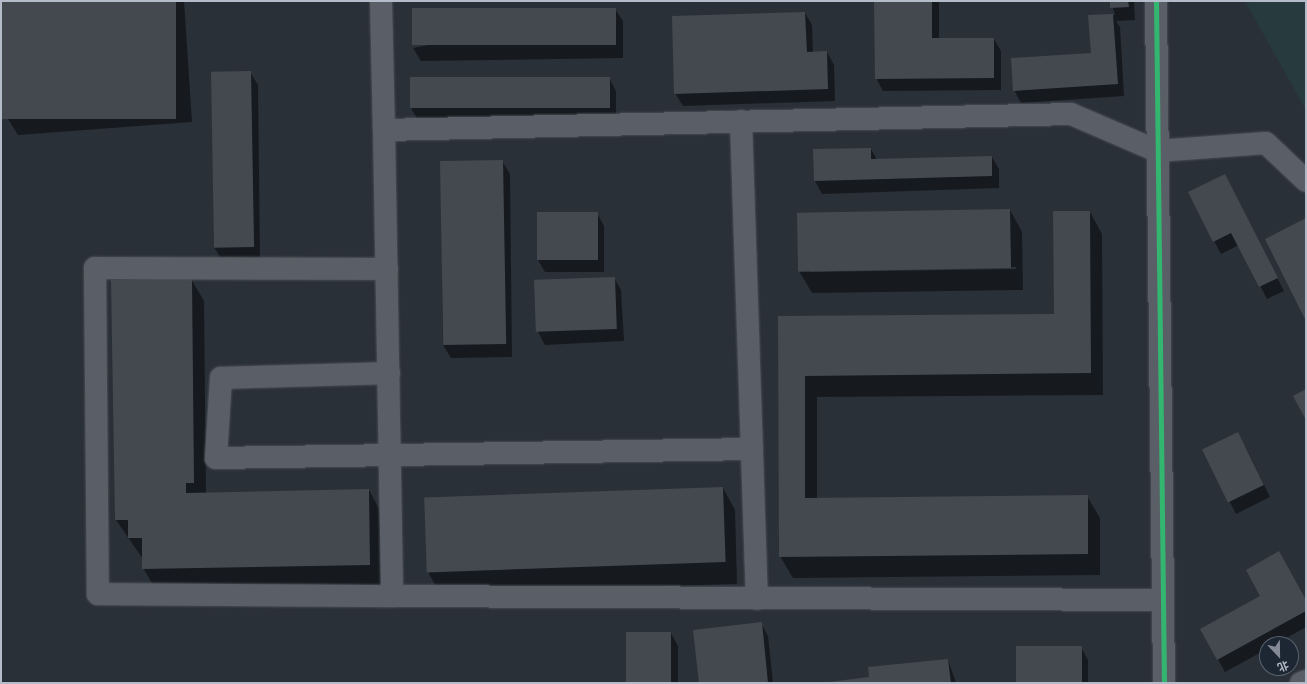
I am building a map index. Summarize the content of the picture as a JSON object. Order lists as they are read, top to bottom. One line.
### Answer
{"north":"bottom"}
